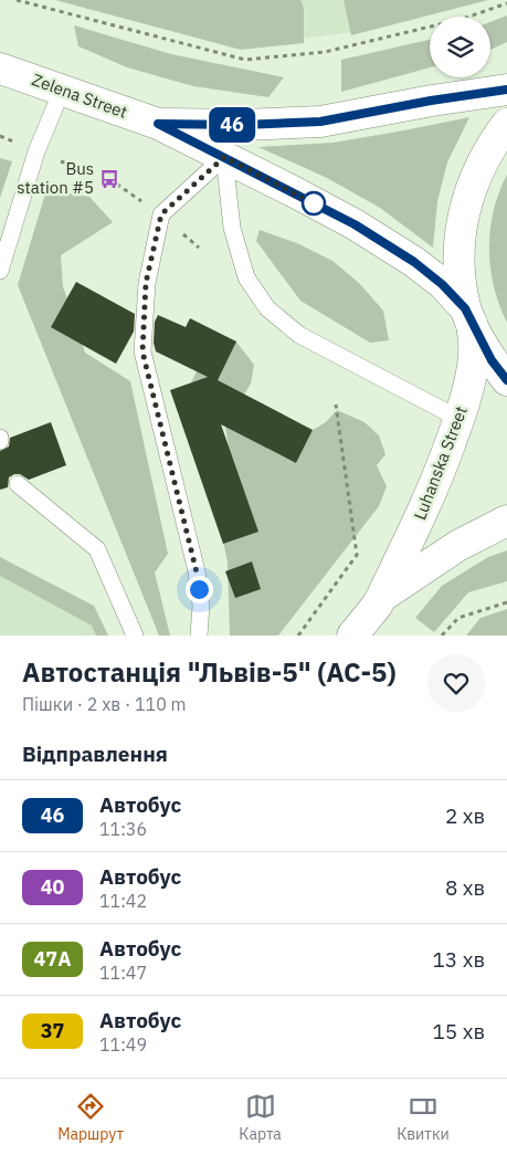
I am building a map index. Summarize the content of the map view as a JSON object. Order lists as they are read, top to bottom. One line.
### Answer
{"streets":{"main road":["Zelena Street","Luhanska Street"]},"crossings":[["Zelena Street","Luhanska Street"]],"places":{"bus stop":["Bus station #5"]},"lines":["bus line 46"],"page":{"on_map":"46","heading":[["Автостанція \"Львів-5\" (АС-5)","Пішки · 2 хв · 110 m"],"Відправлення"],"list":[{"mark":"46","name":"Автобус","note":"11:36","value":"2 хв"},{"mark":"40","name":"Автобус","note":"11:42","value":"8 хв"},{"mark":"47А","name":"Автобус","note":"11:47","value":"13 хв"},{"mark":"37","name":"Автобус","note":"11:49","value":"15 хв"}],"tabs":["Маршрут","Карта","Квитки"]}}
